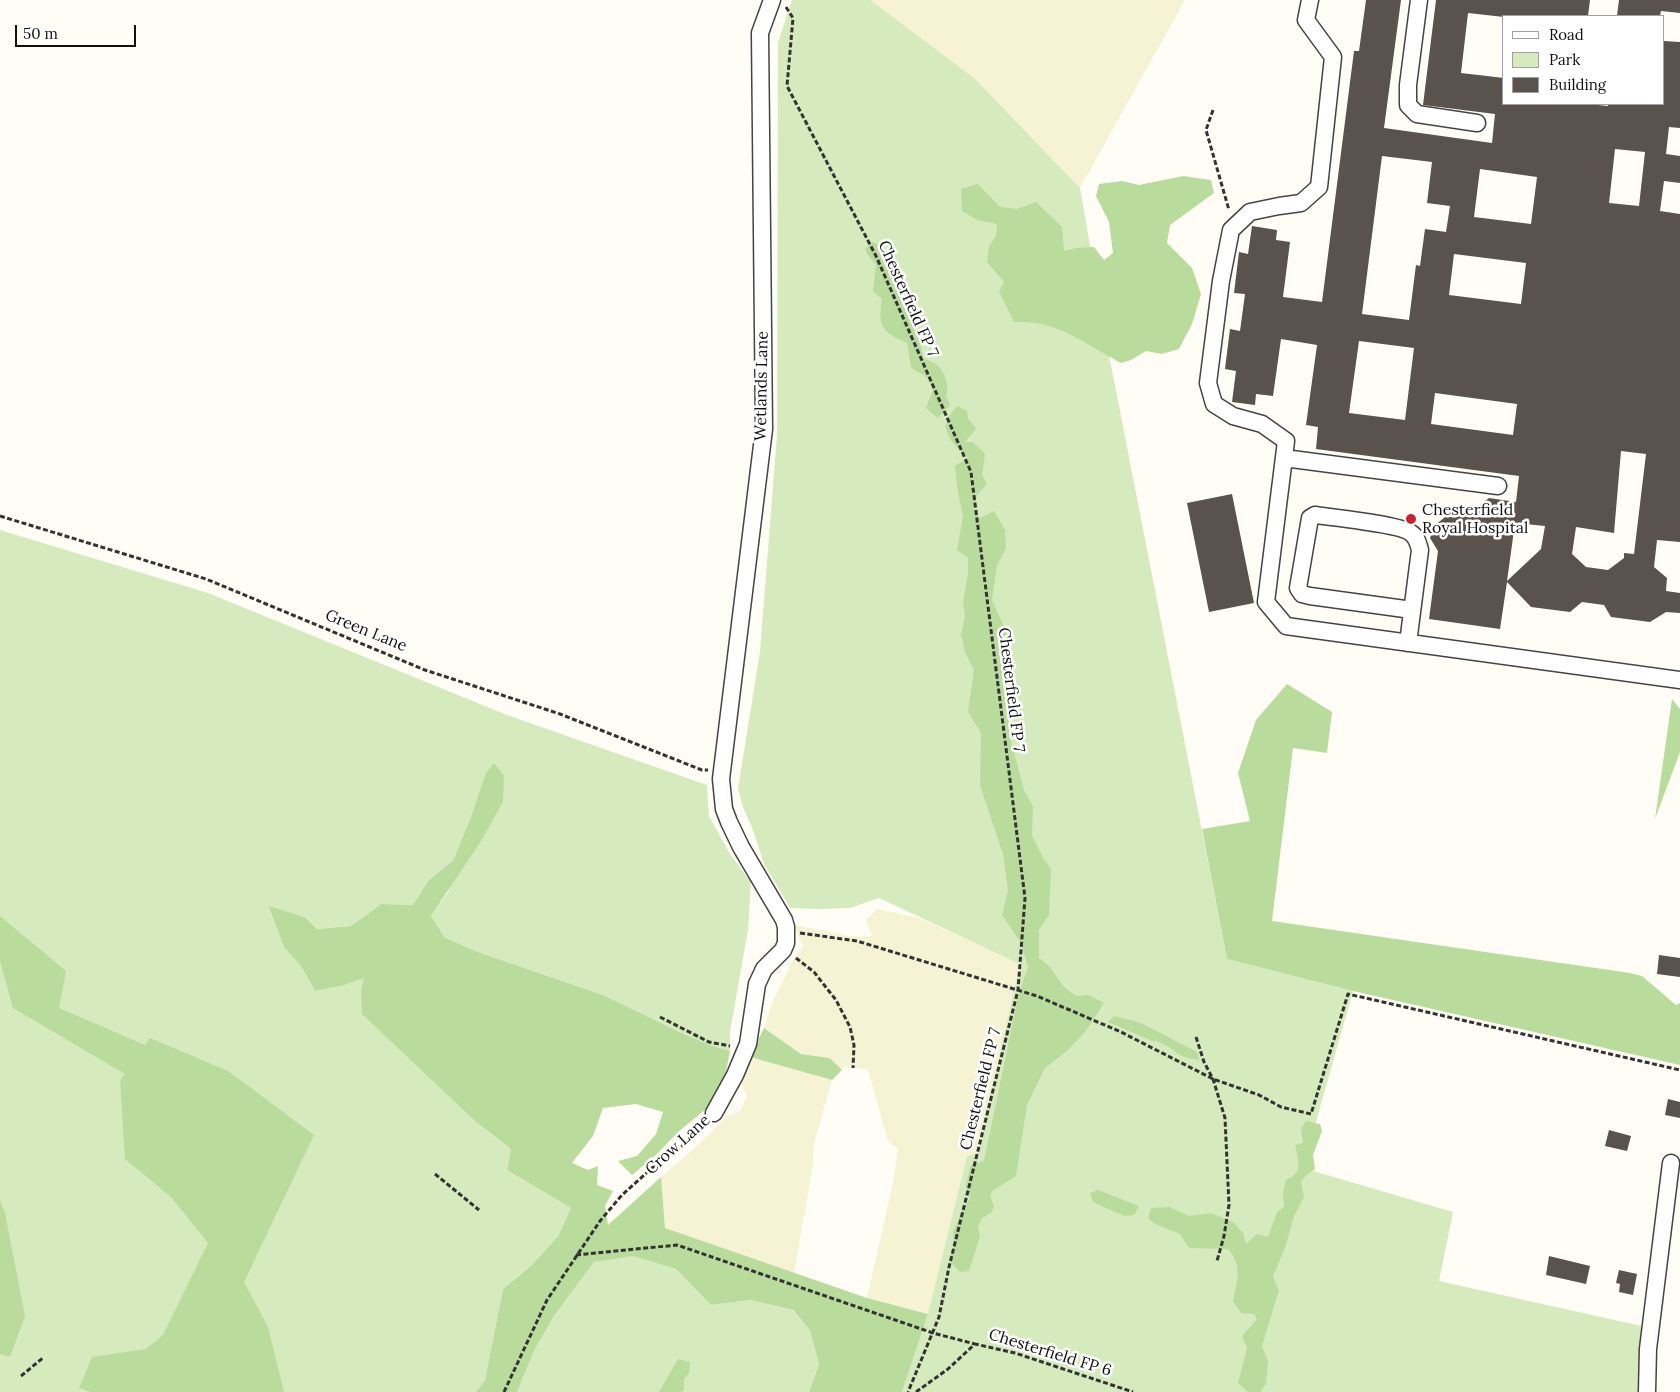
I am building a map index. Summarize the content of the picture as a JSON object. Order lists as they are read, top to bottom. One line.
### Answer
{"streets":{"street":["Wetlands Lane","Crow Lane"],"path":["Chesterfield FP 7","Green Lane","Chesterfield FP 6"]},"crossings":[["Wetlands Lane","Green Lane"]],"places":["Chesterfield Royal Hospital"],"legend":["Road","Park","Building"],"scale_bar":"50 m"}
